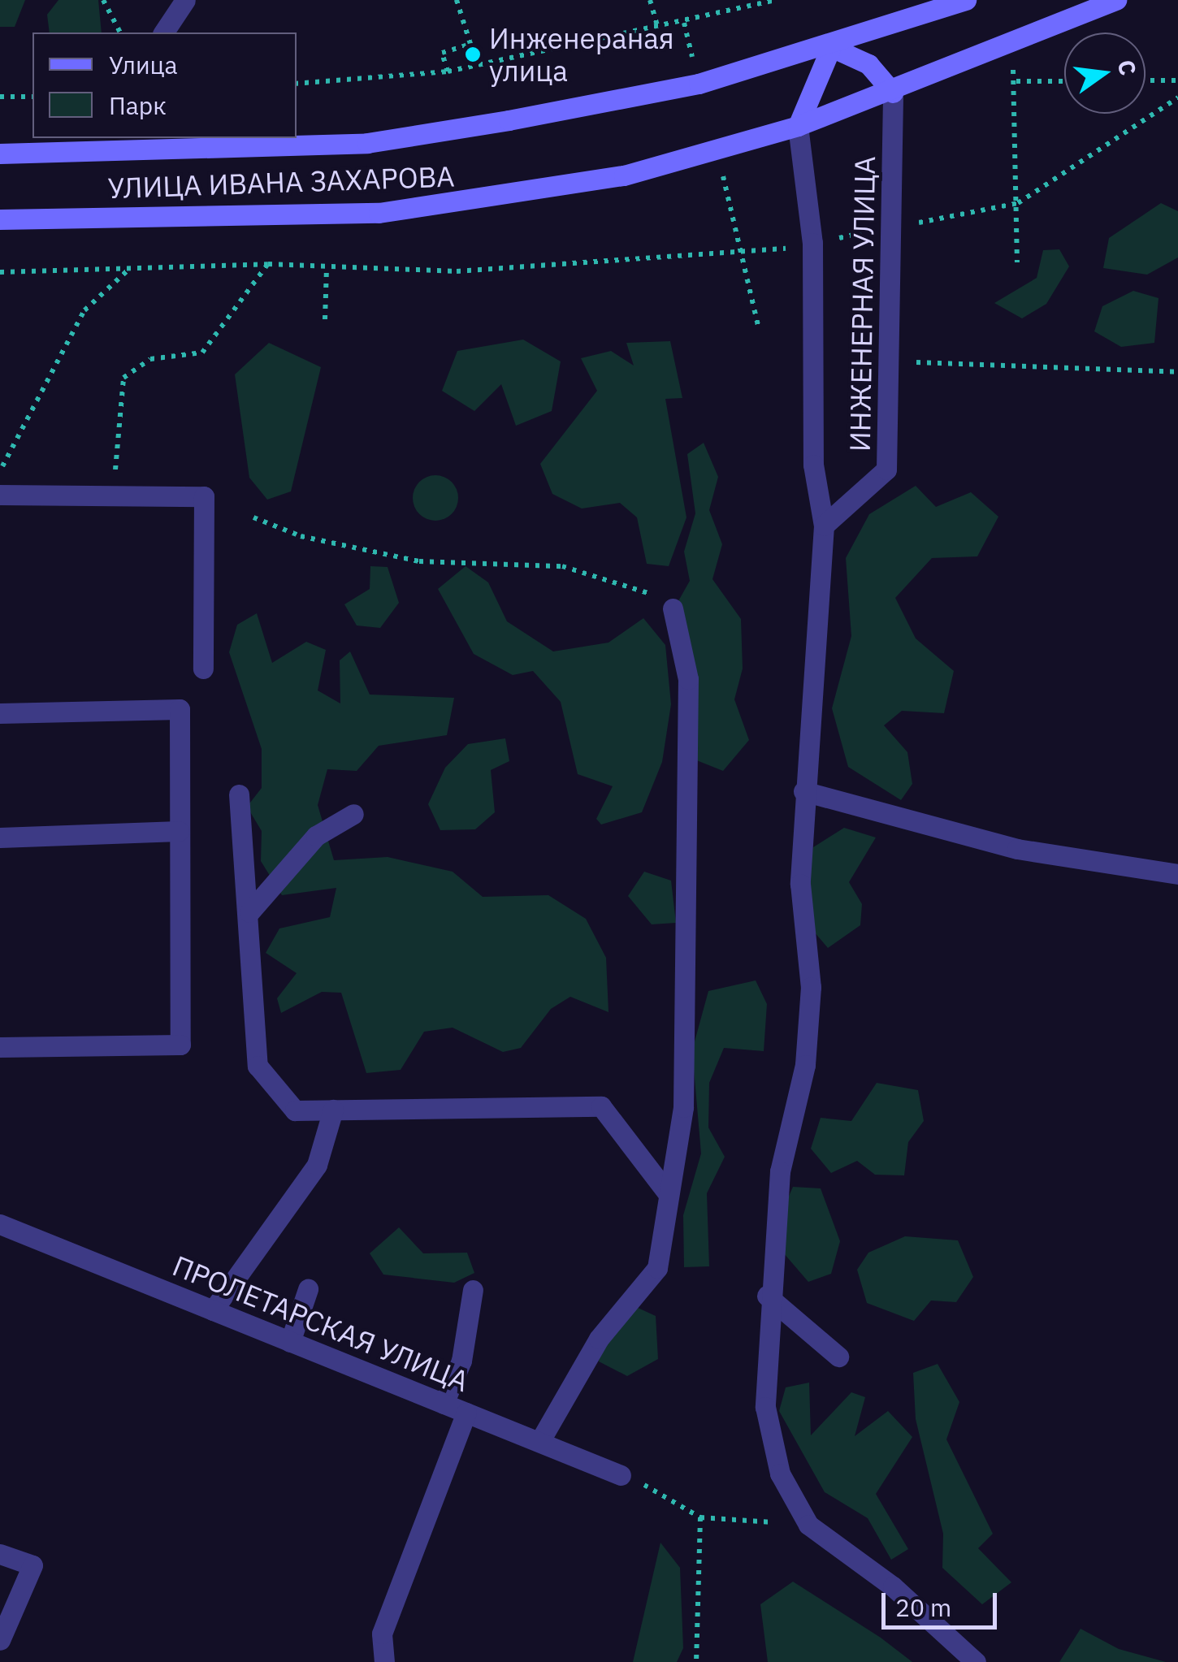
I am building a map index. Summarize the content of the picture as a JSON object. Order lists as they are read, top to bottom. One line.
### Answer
{"streets":{"main road":["УЛИЦА ИВАНА ЗАХАРОВА"],"street":["ИНЖЕНЕРНАЯ УЛИЦА","ПРОЛЕТАРСКАЯ УЛИЦА"]},"crossings":[["УЛИЦА ИВАНА ЗАХАРОВА","ИНЖЕНЕРНАЯ УЛИЦА"]],"places":["Инженераная улица"],"legend":["Улица","Парк"],"scale_bar":"20 m","north":"right"}
